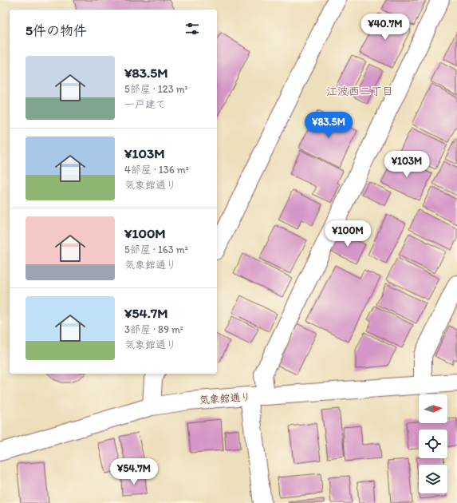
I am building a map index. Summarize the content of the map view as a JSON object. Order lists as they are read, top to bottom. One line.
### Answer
{"streets":{"street":["気象館通り"]},"districts":["江波西二丁目"],"north":"right","page":{"heading":"5件の物件","price":["¥40.7M","¥83.5M","¥103M","¥100M","¥54.7M"],"list":[{"name":"¥83.5M","note":"5部屋 · 123 m² · 一戸建て"},{"name":"¥103M","note":"4部屋 · 136 m² · 気象館通り"},{"name":"¥100M","note":"5部屋 · 163 m² · 気象館通り"},{"name":"¥54.7M","note":"3部屋 · 89 m² · 気象館通り"}]}}
